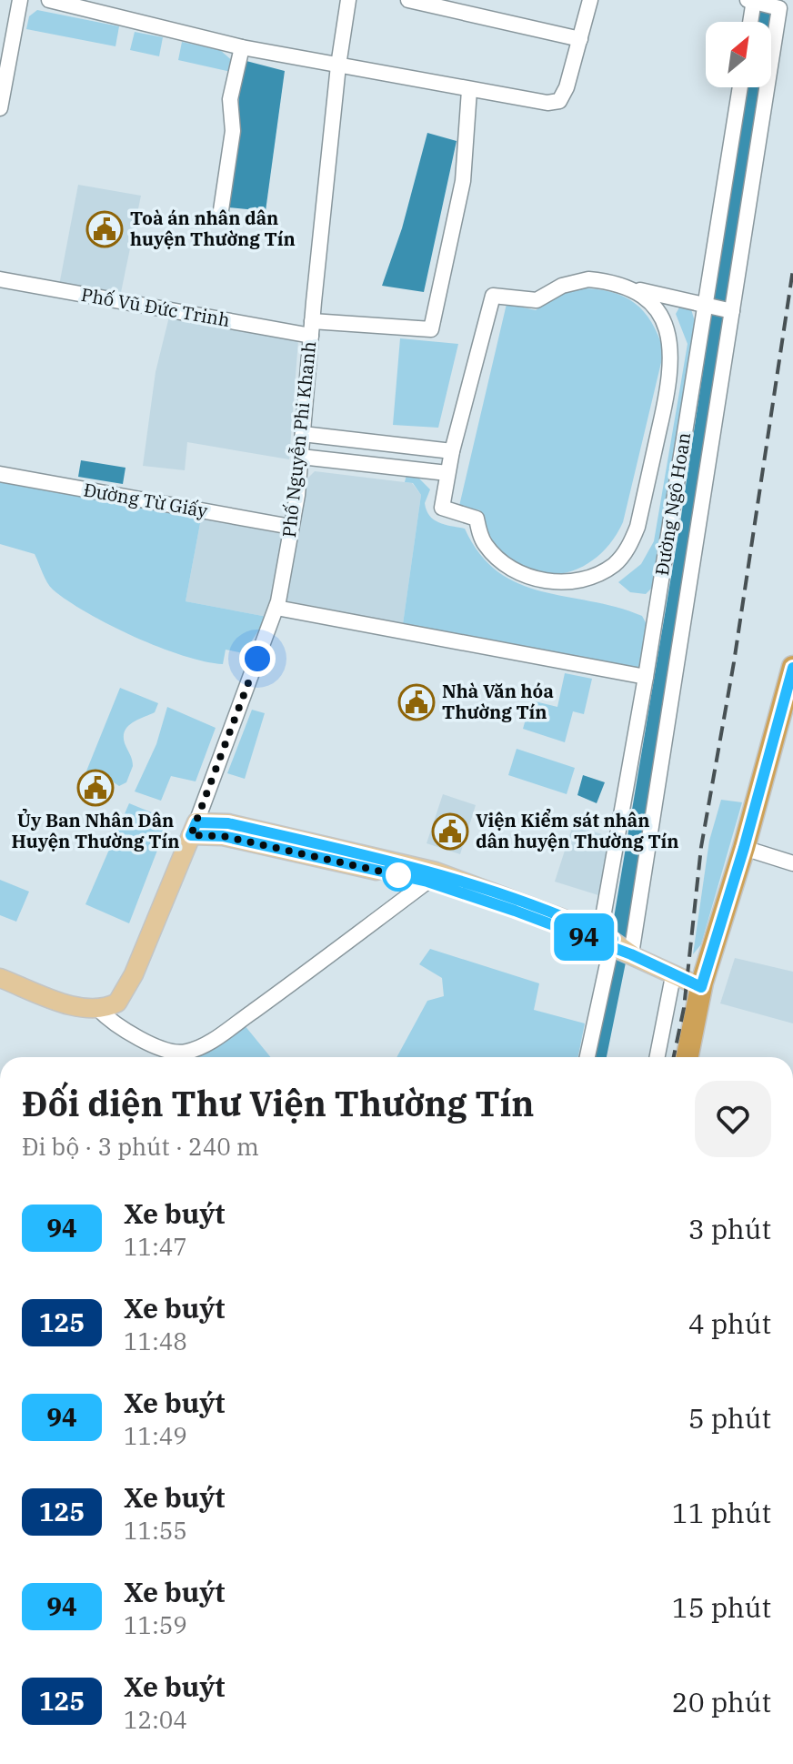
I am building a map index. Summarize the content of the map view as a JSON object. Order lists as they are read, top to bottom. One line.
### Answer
{"streets":{"main road":["Phố Nguyễn Phi Khanh"],"street":["Phố Vũ Đức Trinh","Đường Từ Giấy","Đường Ngô Hoan"]},"crossings":[["Phố Vũ Đức Trinh","Phố Nguyễn Phi Khanh"],["Phố Nguyễn Phi Khanh","Đường Từ Giấy"]],"places":{"public building":["Toà án nhân dân huyện Thường Tín","Nhà Văn hóa Thường Tín","Ủy Ban Nhân Dân Huyện Thường Tín","Viện Kiểm sát nhân dân huyện Thường Tín"]},"lines":["bus line 94"],"north":"top right","page":{"on_map":"94","heading":["Đối diện Thư Viện Thường Tín","Đi bộ · 3 phút · 240 m"],"list":[{"mark":"94","name":"Xe buýt","note":"11:47","value":"3 phút"},{"mark":"125","name":"Xe buýt","note":"11:48","value":"4 phút"},{"mark":"94","name":"Xe buýt","note":"11:49","value":"5 phút"},{"mark":"125","name":"Xe buýt","note":"11:55","value":"11 phút"},{"mark":"94","name":"Xe buýt","note":"11:59","value":"15 phút"},{"mark":"125","name":"Xe buýt","note":"12:04","value":"20 phút"}]}}
